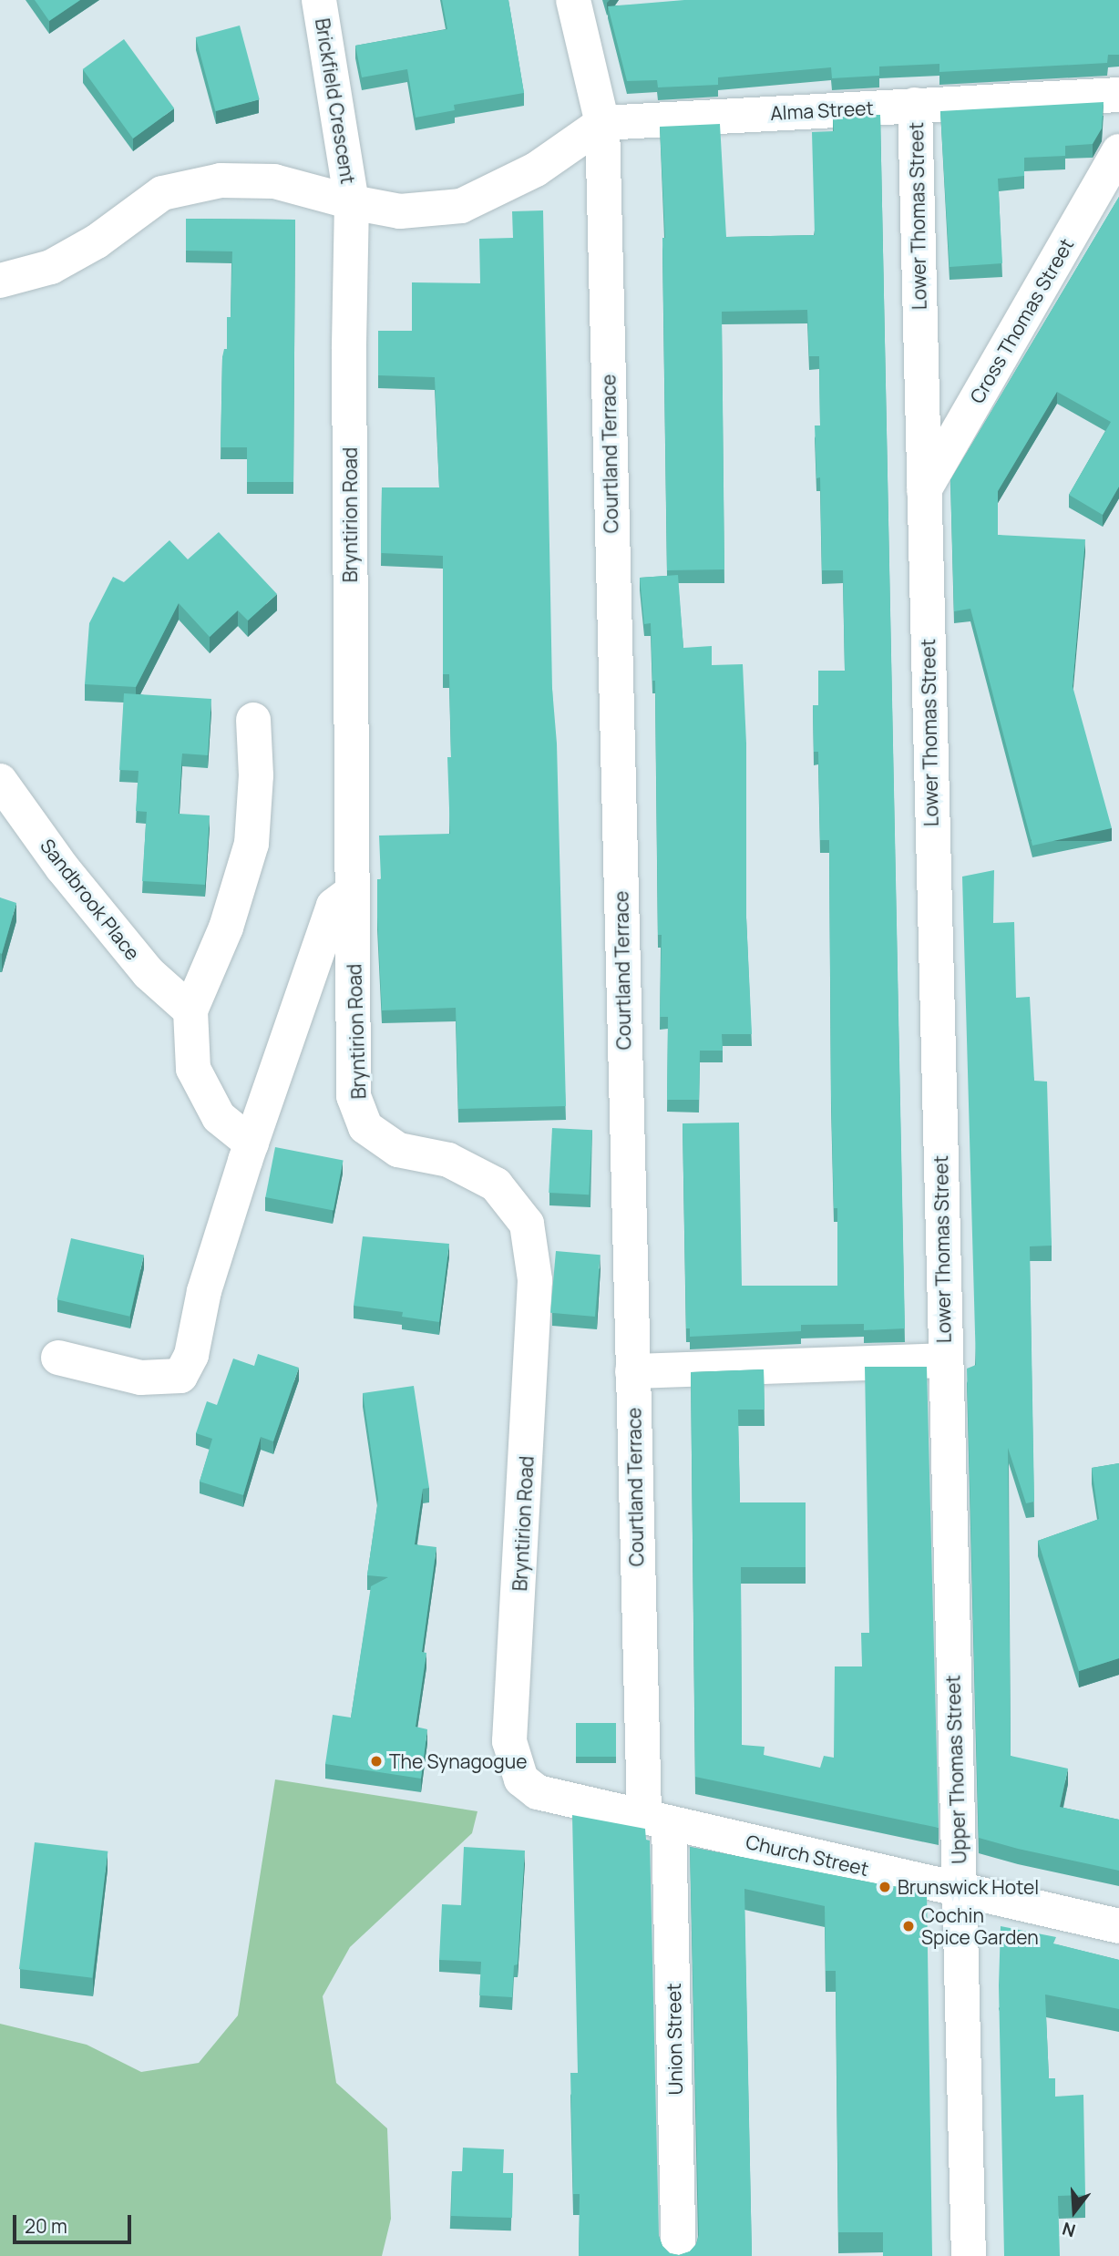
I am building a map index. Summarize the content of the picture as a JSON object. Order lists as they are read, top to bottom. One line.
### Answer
{"streets":{"street":["Brickfield Crescent","Alma Street","Lower Thomas Street","Cross Thomas Street","Courtland Terrace","Bryntirion Road","Sandbrook Place","Upper Thomas Street","Church Street","Union Street"]},"crossings":[["Brickfield Crescent","Bryntirion Road"],["Alma Street","Lower Thomas Street"],["Alma Street","Courtland Terrace"],["Lower Thomas Street","Cross Thomas Street"],["Lower Thomas Street","Upper Thomas Street"],["Courtland Terrace","Bryntirion Road"],["Courtland Terrace","Church Street"],["Courtland Terrace","Union Street"],["Bryntirion Road","Church Street"],["Bryntirion Road","Union Street"],["Upper Thomas Street","Church Street"],["Church Street","Union Street"]],"places":["The Synagogue","Brunswick Hotel","Cochin Spice Garden"],"scale_bar":"20 m","north":"bottom"}
